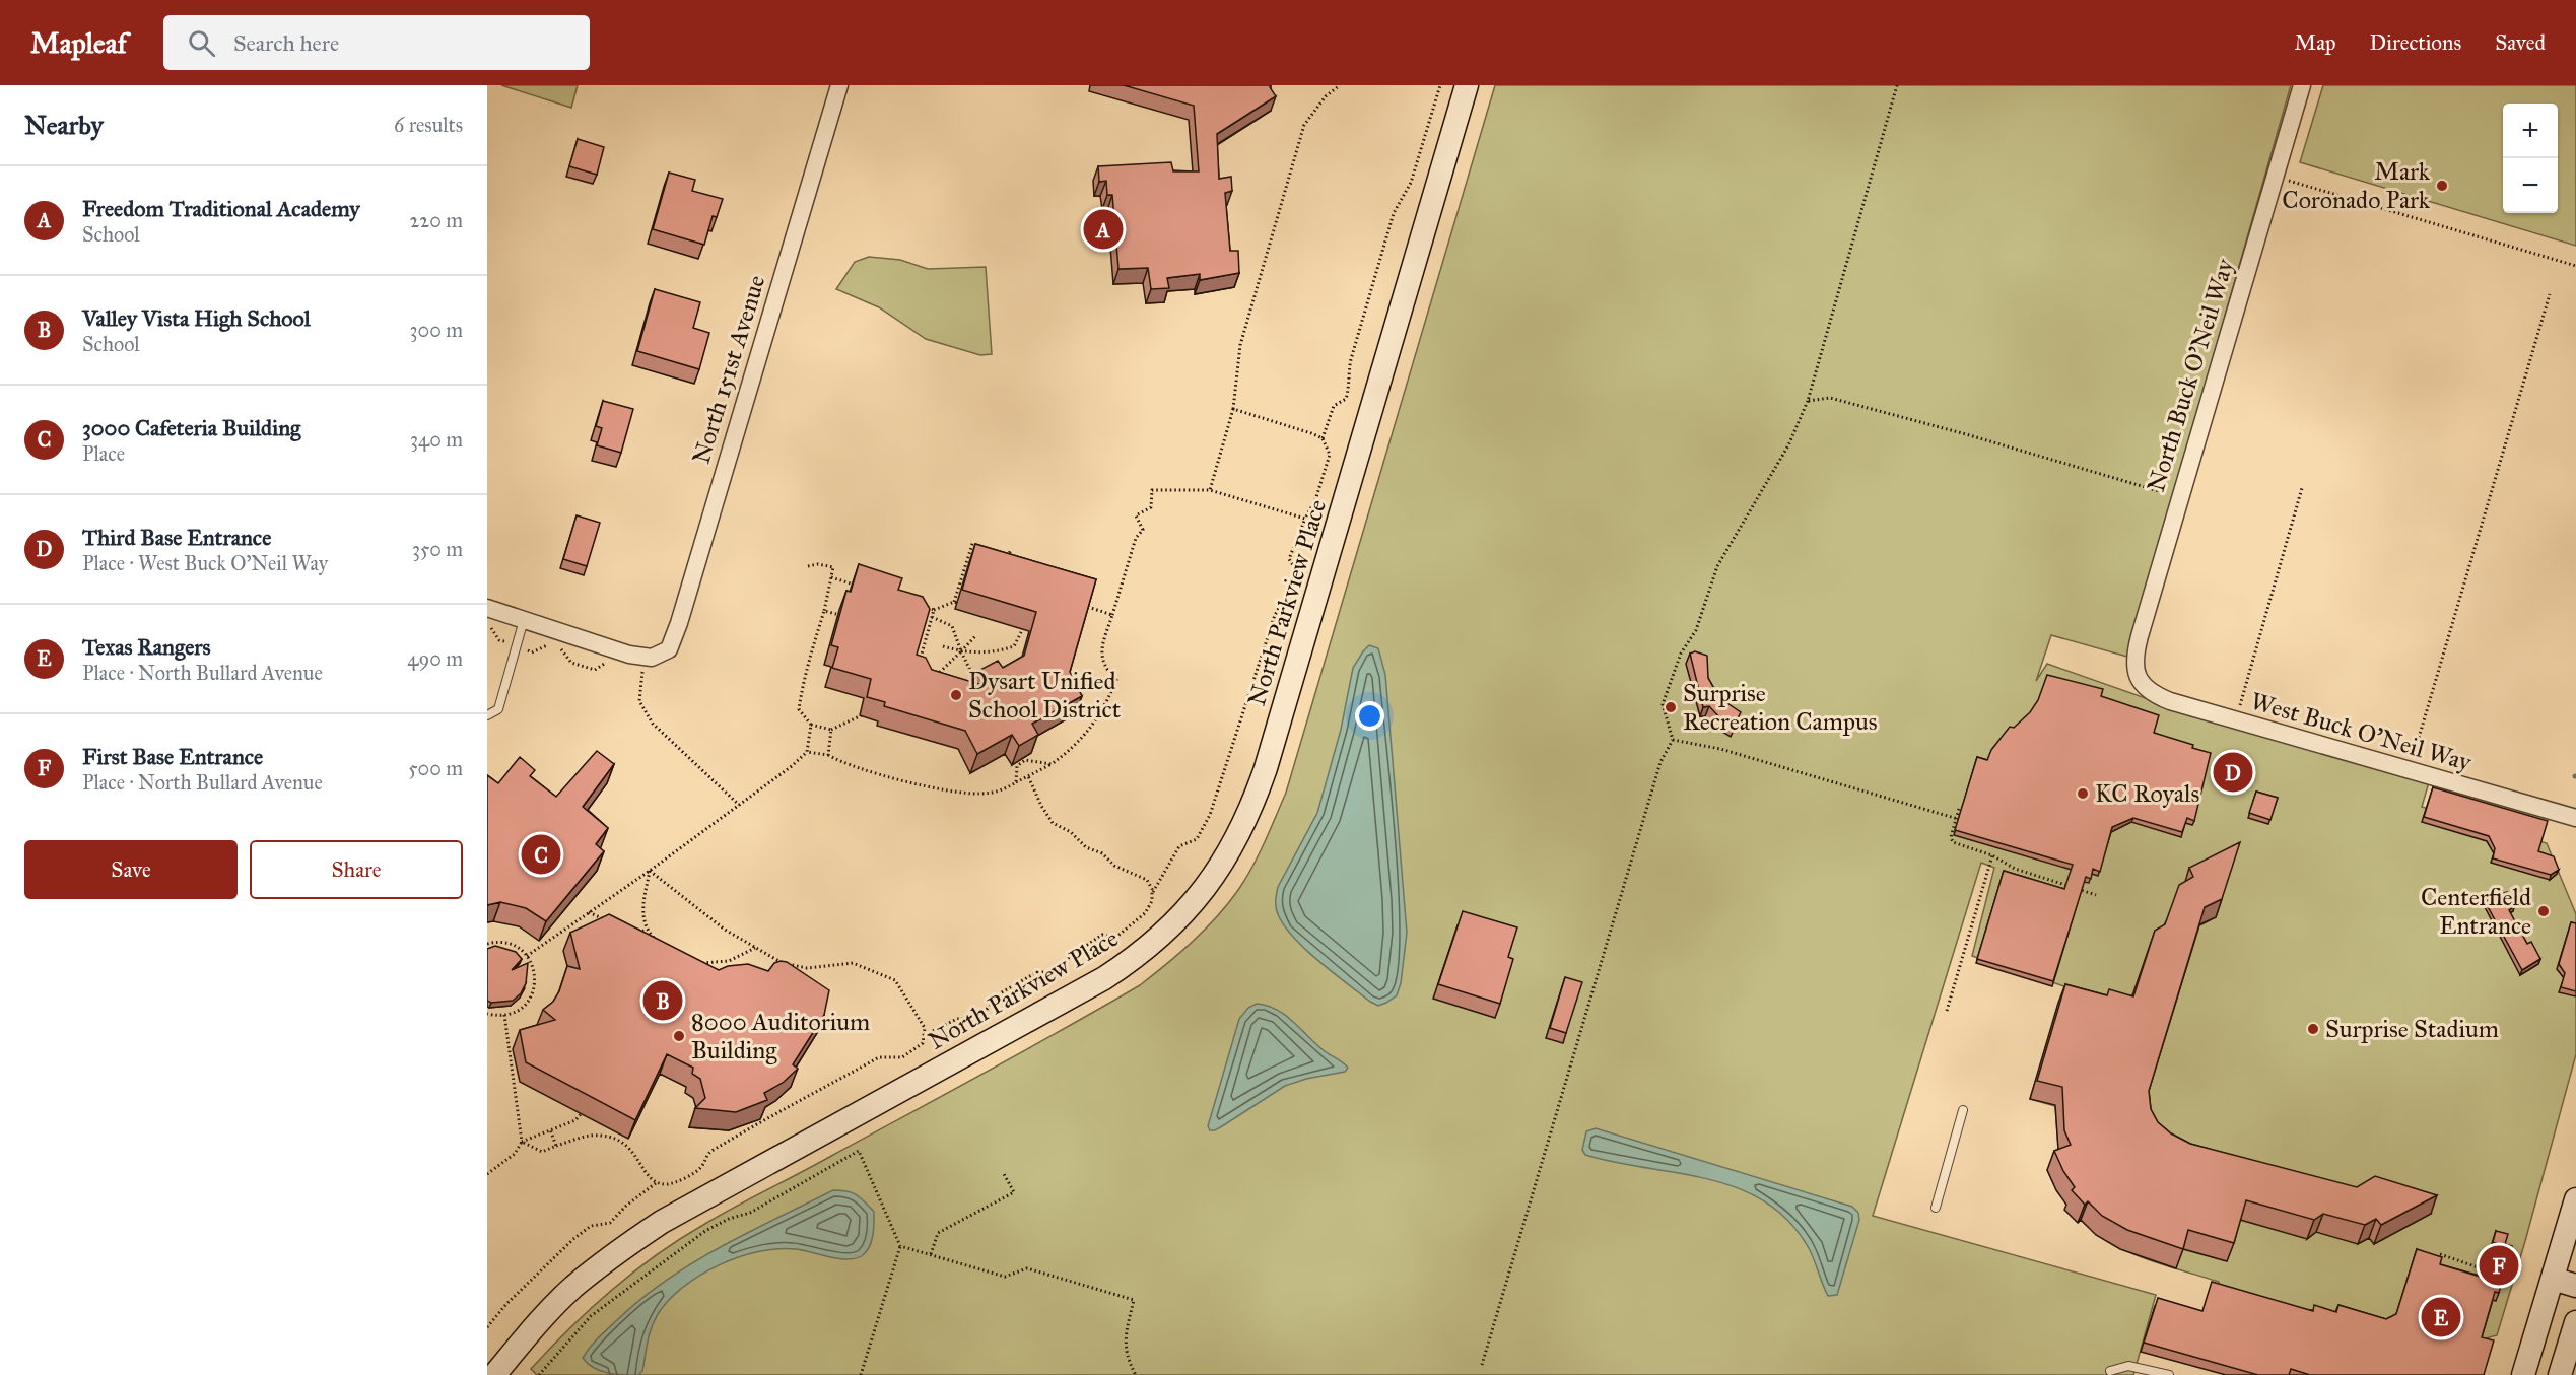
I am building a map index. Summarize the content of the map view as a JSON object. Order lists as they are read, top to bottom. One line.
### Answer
{"streets":{"street":["North 151st Avenue","North Buck O'Neil Way","North Parkview Place","West Buck O'Neil Way"]},"crossings":[["North Buck O'Neil Way","West Buck O'Neil Way"]],"places":["Mark Coronado Park","Dysart Unified School District","Surprise Recreation Campus","KC Royals","Centerfield Entrance","Surprise Stadium","8000 Auditorium Building"],"page":{"header":"Mapleaf","search":"Search here","nav":["Map","Directions","Saved"],"heading":["Nearby","6 results"],"map_buttons":["+","−"],"list":[{"mark":"A","name":"Freedom Traditional Academy","note":"School","value":"220 m"},{"mark":"B","name":"Valley Vista High School","note":"School","value":"300 m"},{"mark":"C","name":"3000 Cafeteria Building","note":"Place","value":"340 m"},{"mark":"D","name":"Third Base Entrance","note":"Place · West Buck O'Neil Way","value":"350 m"},{"mark":"E","name":"Texas Rangers","note":"Place · North Bullard Avenue","value":"490 m"},{"mark":"F","name":"First Base Entrance","note":"Place · North Bullard Avenue","value":"500 m"}],"pins":["A","D","C","B","F","E"],"buttons":["Save","Share"]}}
